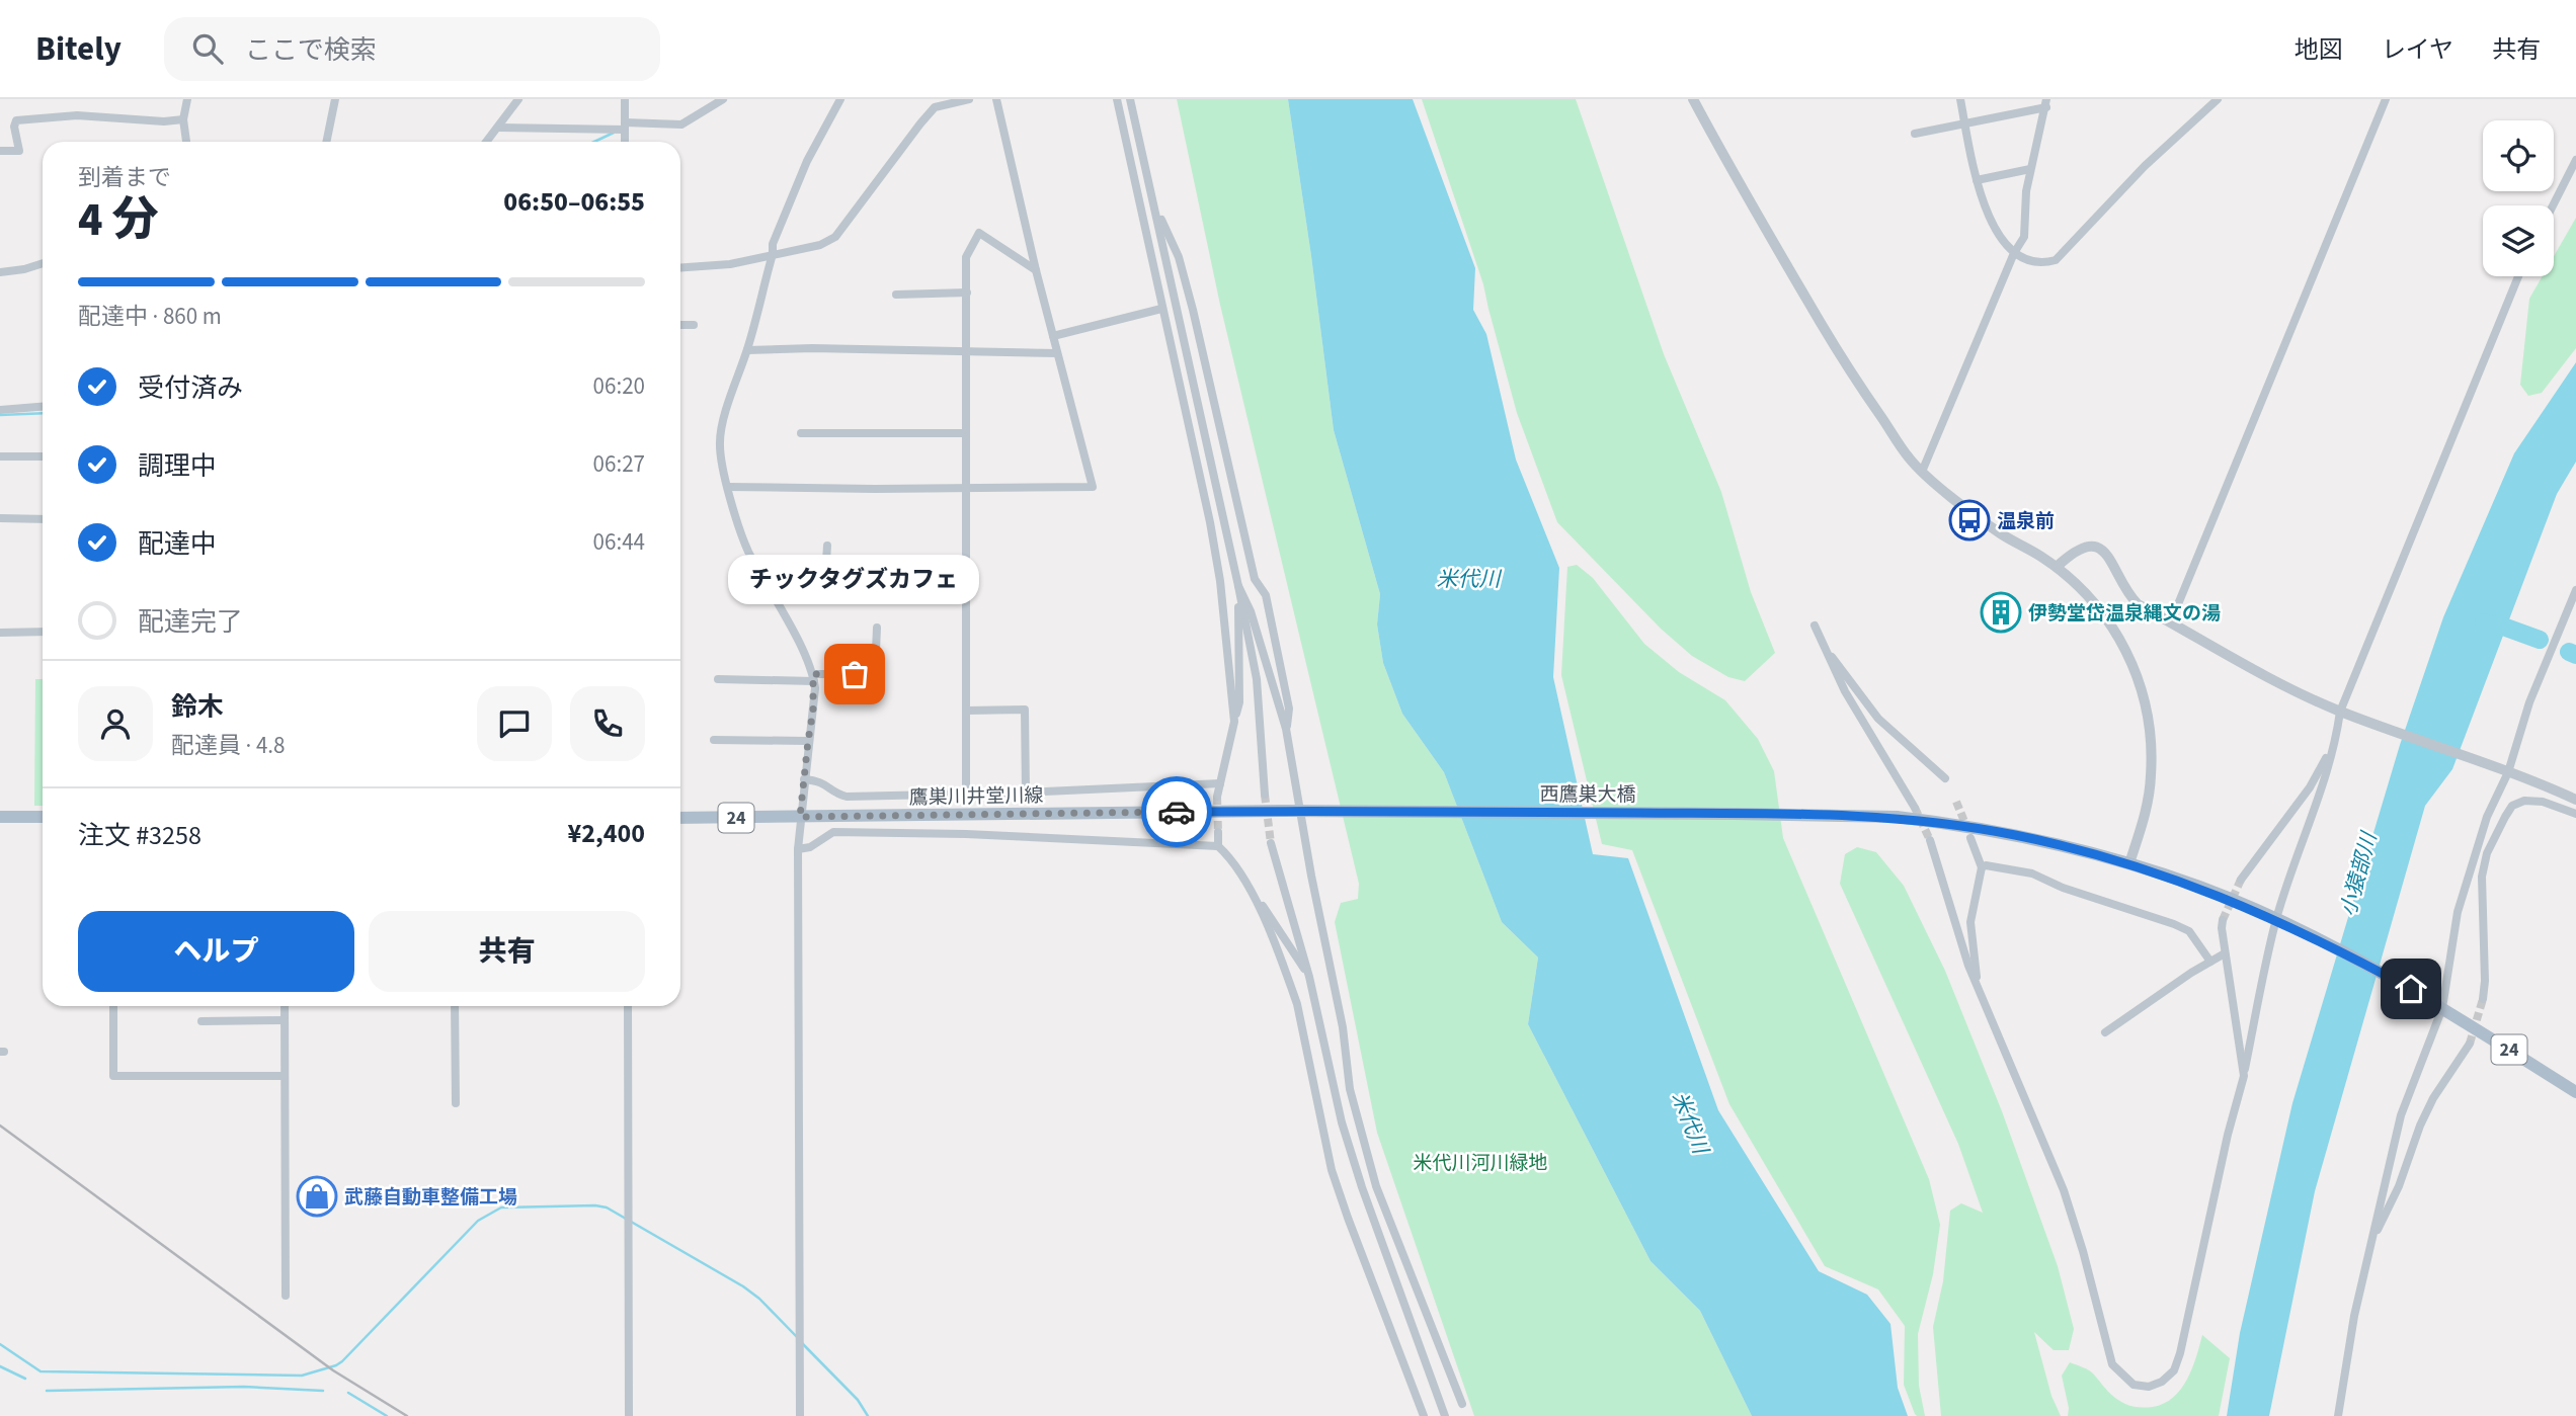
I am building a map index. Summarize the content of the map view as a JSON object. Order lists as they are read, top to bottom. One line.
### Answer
{"streets":{"main road":["西鷹巣大橋","鷹巣川井堂川線","24"]},"crossings":[["西鷹巣大橋","鷹巣川井堂川線"],["西鷹巣大橋","24"]],"water":["米代川","小猿部川"],"parks":["米代川河川緑地"],"places":{"bus stop":["温泉前"],"building":["伊勢堂岱温泉縄文の湯"],"other":["チックタグズカフェ"],"shop":["武藤自動車整備工場"]},"page":{"header":"Bitely","search":"ここで検索","nav":["地図","レイヤ","共有"],"heading":["4 分","到着まで","06:50–06:55"],"panel":["鈴木","配達員 · 4.8","注文 #3258","¥2,400"],"bar":"配達中 · 860 m","list":[["受付済み","06:20"],["調理中","06:27"],["配達中","06:44"],"配達完了"],"bubble":"チックタグズカフェ","buttons":["ヘルプ","共有"]}}
